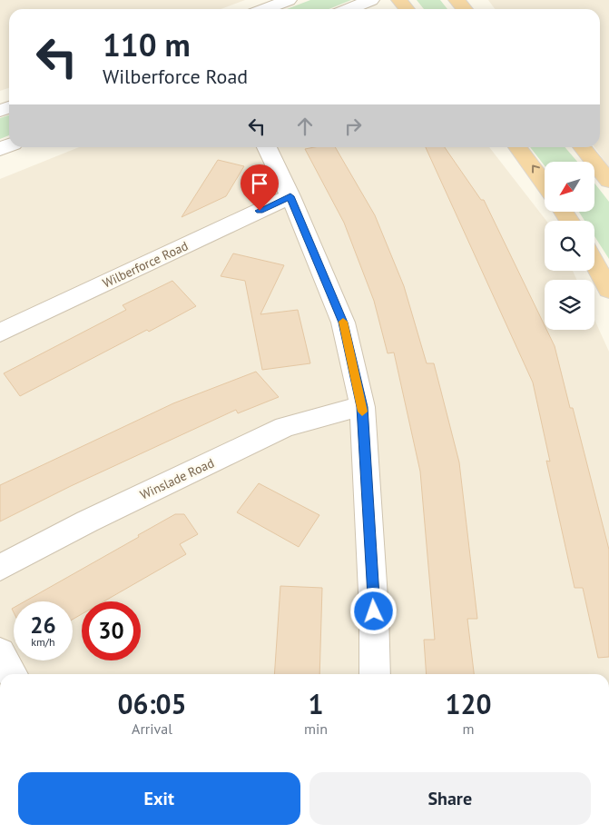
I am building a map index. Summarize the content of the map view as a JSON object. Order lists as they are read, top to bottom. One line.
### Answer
{"streets":{"street":["Wilberforce Road","Winslade Road"]},"north":"bottom left","page":{"turn":["110 m","Wilberforce Road"],"speed":"26 km/h","limit":"30","eta":["06:05","Arrival","1","min","120","m"],"buttons":["Exit","Share"]}}
